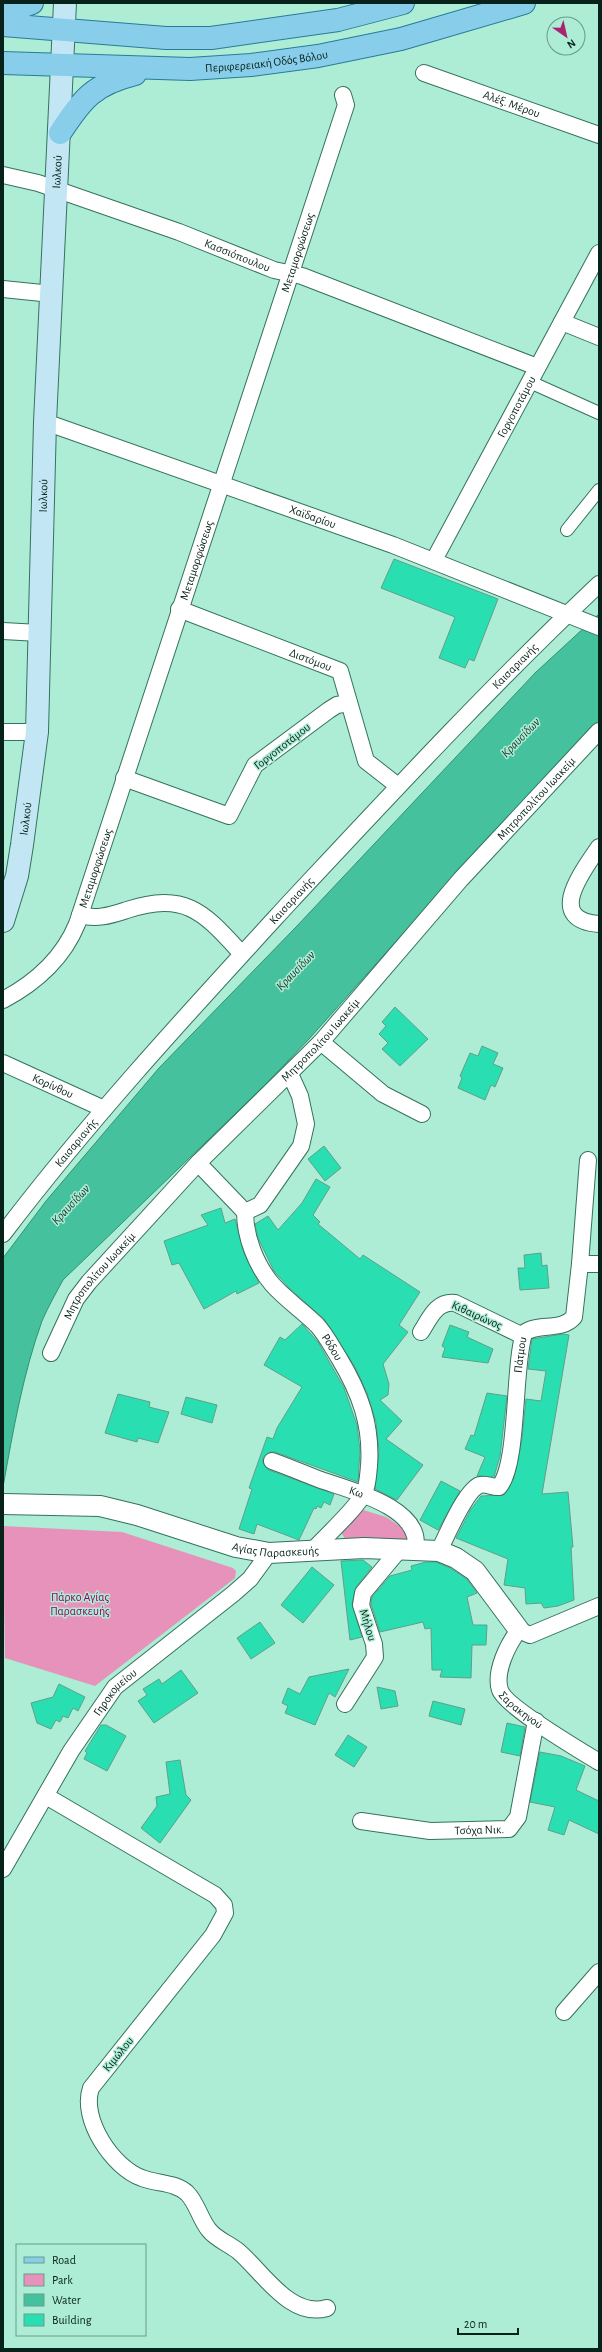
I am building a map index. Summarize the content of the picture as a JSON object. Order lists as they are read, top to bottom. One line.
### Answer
{"streets":{"main road":["Περιφερειακή Οδός Βόλου","Ιωλκού"],"street":["Αλέξ. Μέρου","Μεταμορφώσεως","Κασσιόπουλου","Γοργοποτάμου","Χαϊδαρίου","Διστόμου","Καισαριανής","Μητροπολίτου Ιωακείμ","Κορίνθου","Κιθαιρώνος","Ρόδου","Πάτμου","Κω","Αγίας Παρασκευής","Μήλου","Γηροκομείου","Σαρακηνού","Τσόχα Νικ.","Κιμώλου"]},"crossings":[["Περιφερειακή Οδός Βόλου","Ιωλκού"],["Ιωλκού","Κασσιόπουλου"],["Ιωλκού","Χαϊδαρίου"],["Μεταμορφώσεως","Κασσιόπουλου"],["Μεταμορφώσεως","Γοργοποτάμου"],["Μεταμορφώσεως","Χαϊδαρίου"],["Μεταμορφώσεως","Διστόμου"],["Κασσιόπουλου","Γοργοποτάμου"],["Γοργοποτάμου","Χαϊδαρίου"],["Γοργοποτάμου","Διστόμου"],["Χαϊδαρίου","Καισαριανής"],["Διστόμου","Καισαριανής"],["Καισαριανής","Κορίνθου"],["Κιθαιρώνος","Πάτμου"],["Ρόδου","Κω"],["Πάτμου","Αγίας Παρασκευής"],["Κω","Αγίας Παρασκευής"],["Κω","Μήλου"],["Αγίας Παρασκευής","Μήλου"],["Αγίας Παρασκευής","Γηροκομείου"],["Αγίας Παρασκευής","Σαρακηνού"],["Γηροκομείου","Κιμώλου"],["Σαρακηνού","Τσόχα Νικ."]],"water":["Κραυσίδων"],"parks":["Πάρκο Αγίας Παρασκευής"],"legend":["Road","Park","Water","Building"],"scale_bar":"20 m","north":"bottom right"}
